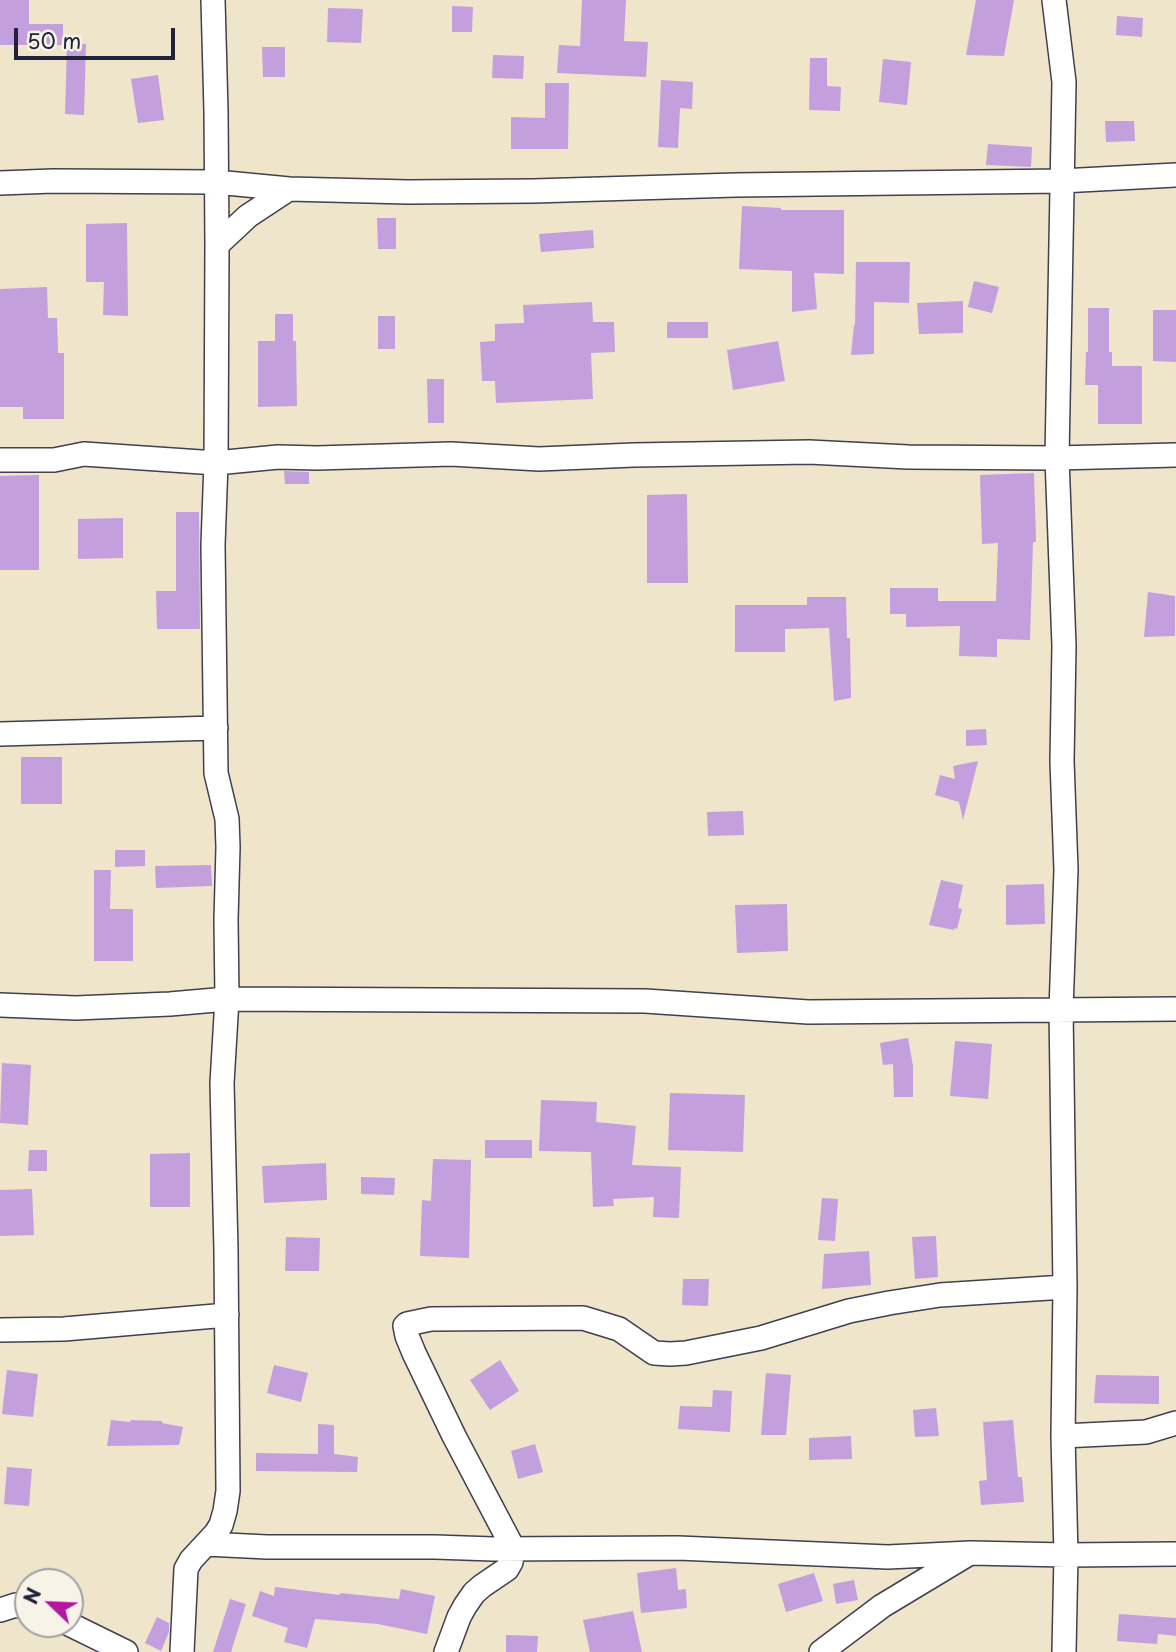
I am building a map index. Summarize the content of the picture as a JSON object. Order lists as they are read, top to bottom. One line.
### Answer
{"scale_bar":"50 m","north":"top left"}
